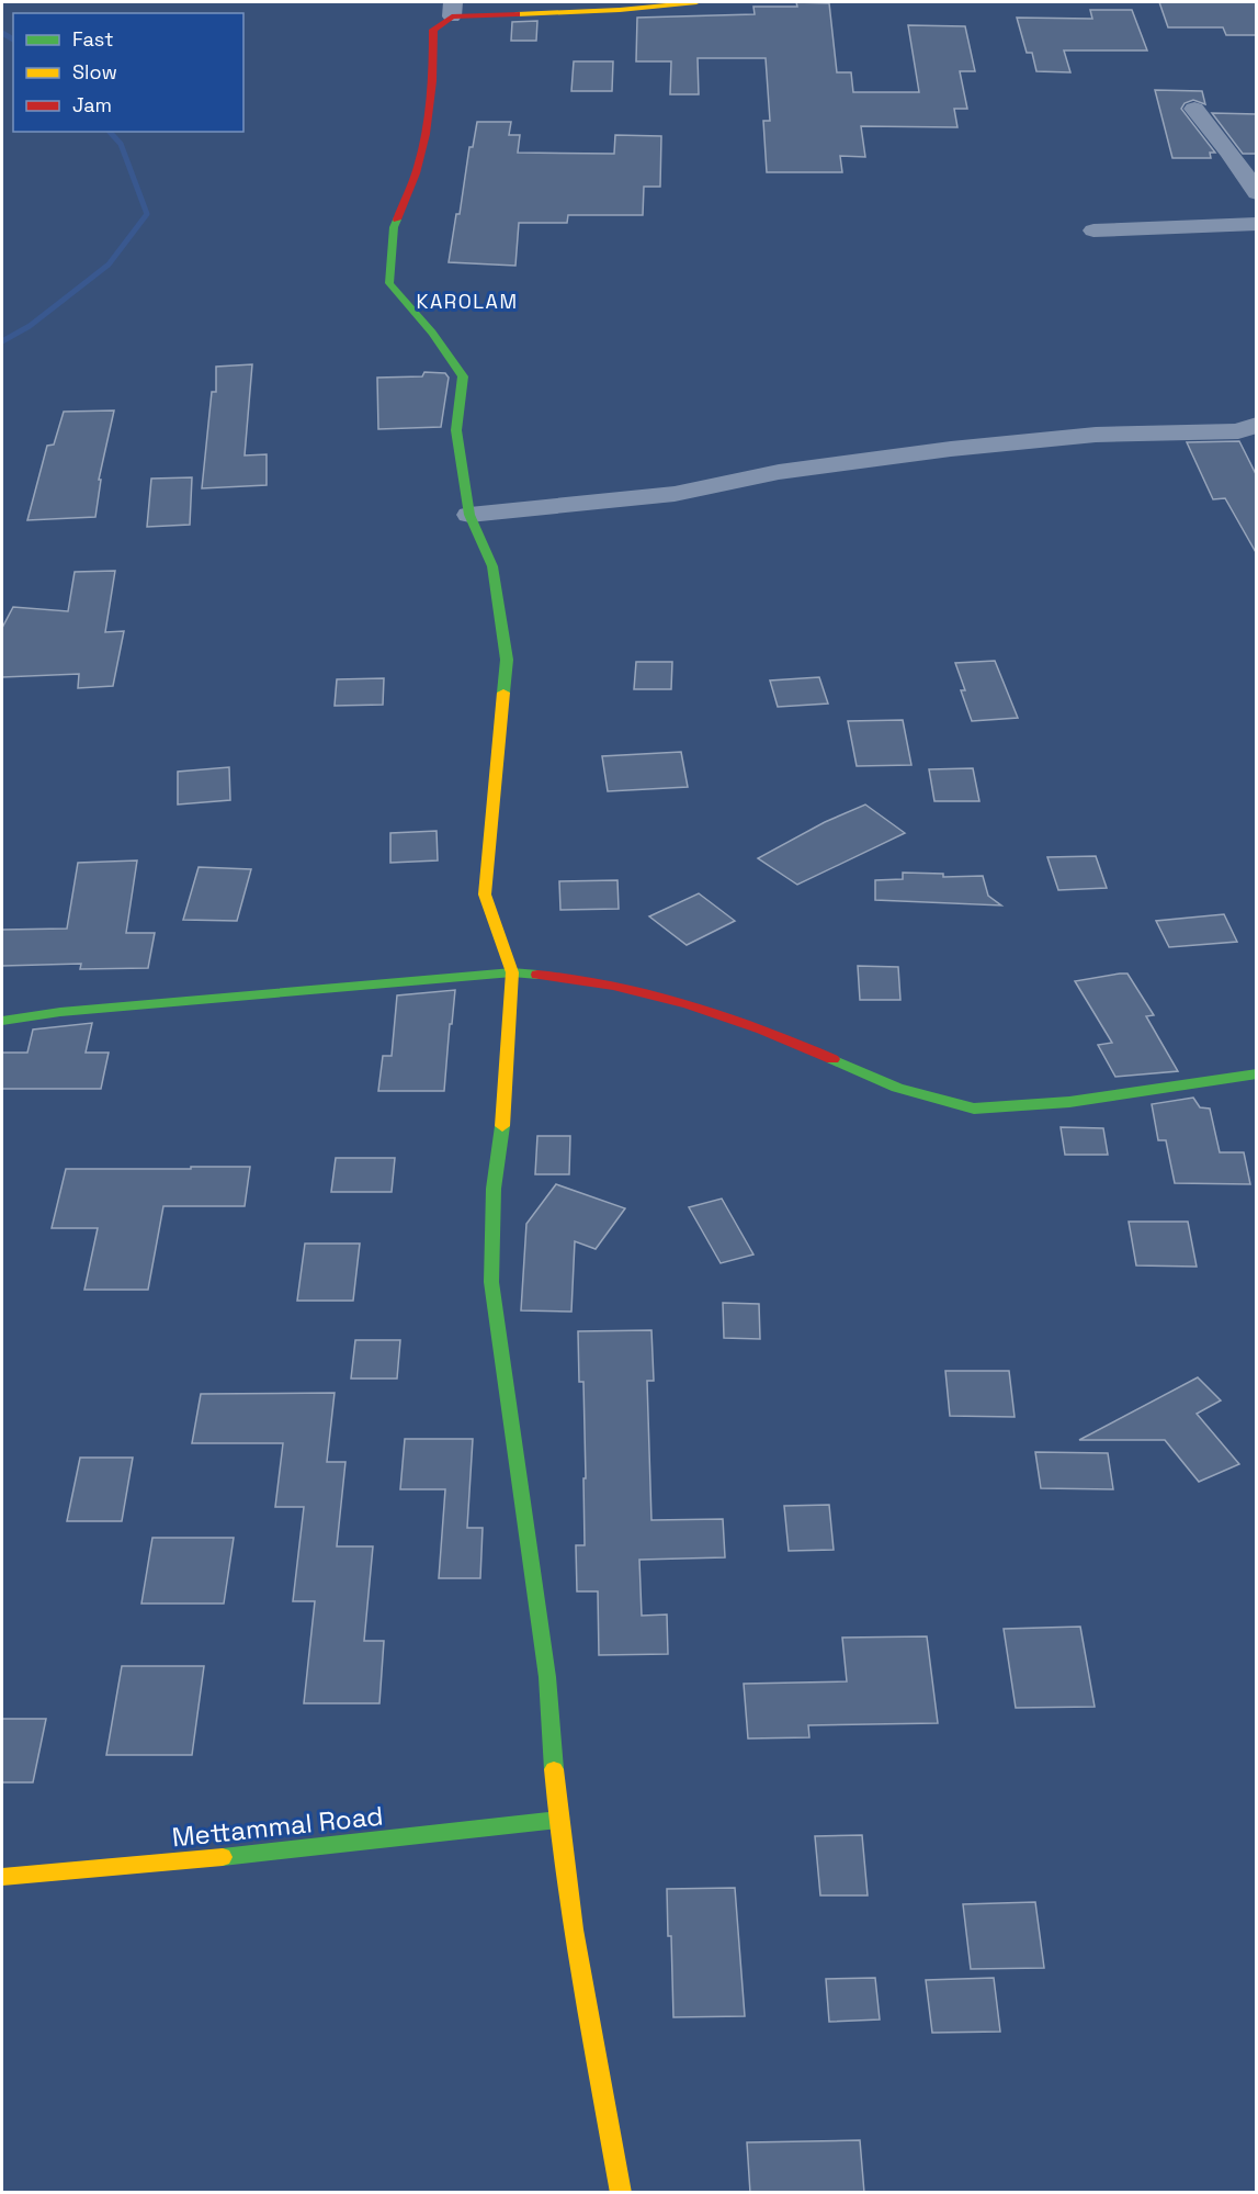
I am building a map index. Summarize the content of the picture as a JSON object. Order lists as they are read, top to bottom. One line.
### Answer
{"streets":{"main road":["Mettammal Road"]},"districts":["KAROLAM"],"legend":["Fast","Slow","Jam"]}
